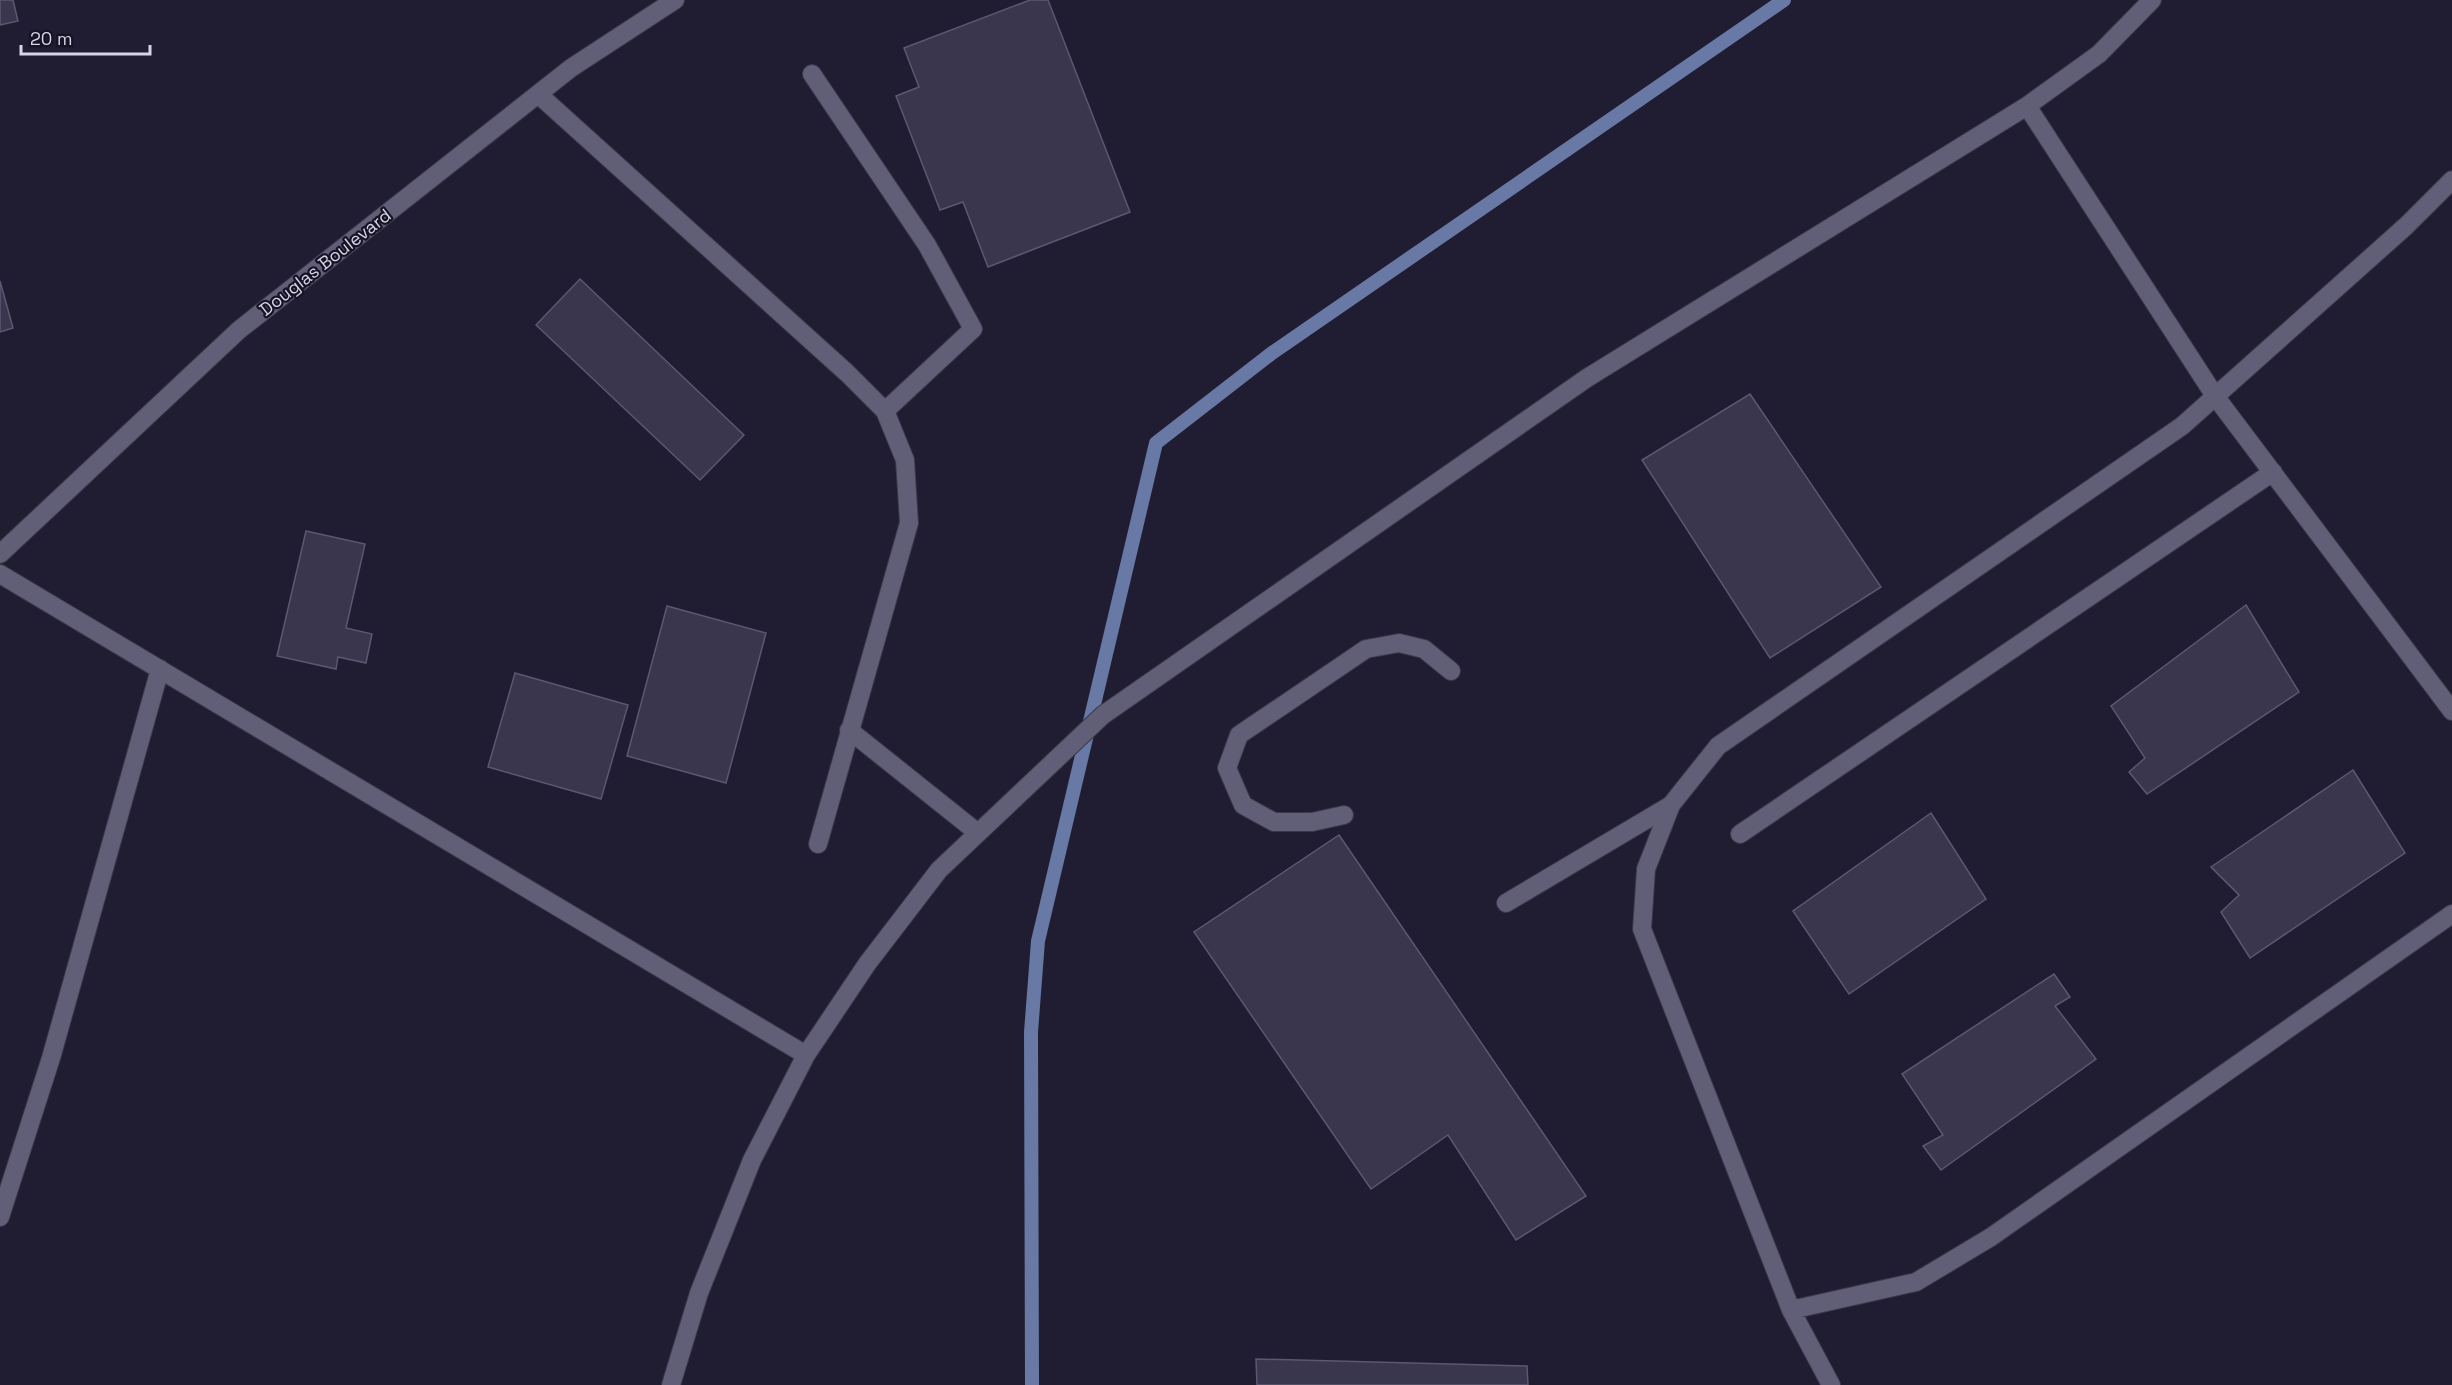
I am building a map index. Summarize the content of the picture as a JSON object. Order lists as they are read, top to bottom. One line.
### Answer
{"streets":{"street":["Douglas Boulevard"]},"scale_bar":"20 m"}
